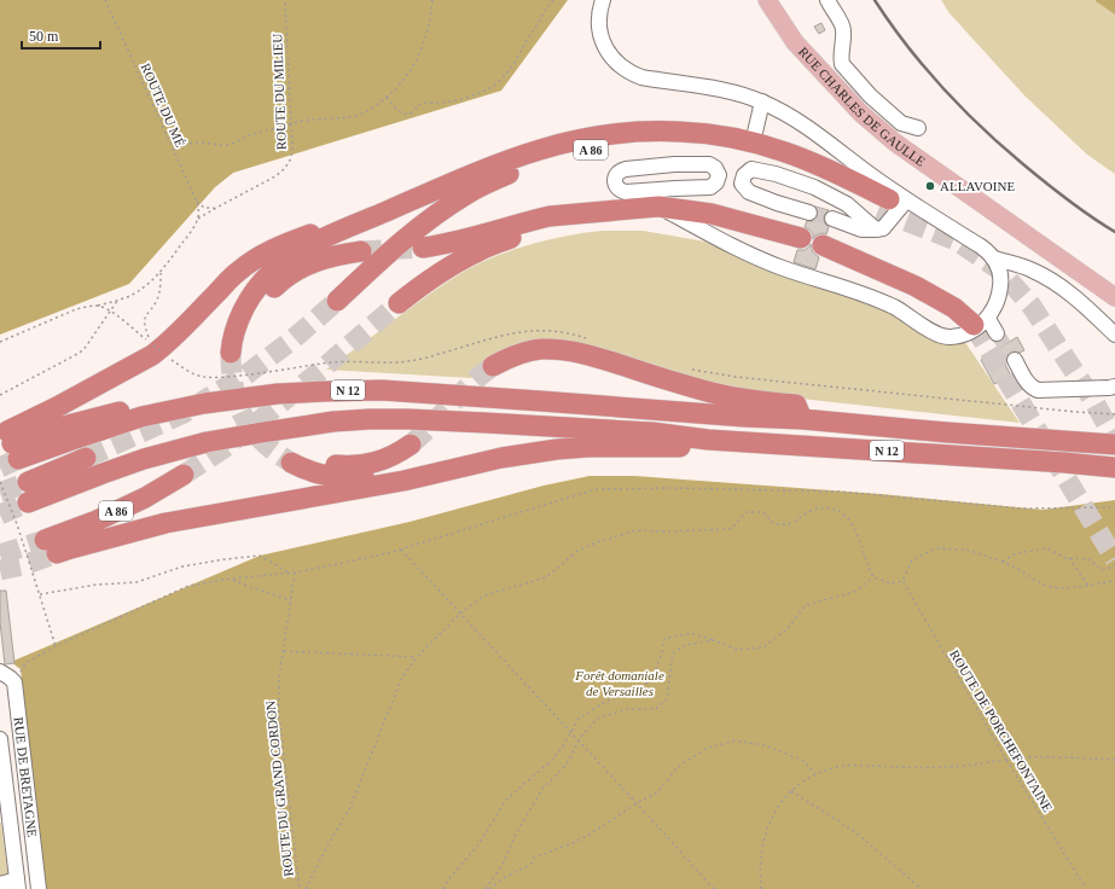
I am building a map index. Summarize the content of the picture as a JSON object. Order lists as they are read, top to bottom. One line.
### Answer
{"streets":{"highway":["A 86","N 12"],"main road":["RUE CHARLES DE GAULLE"],"street":["RUE DE BRETAGNE"],"path":["ROUTE DU MILIEU","ROUTE DU MÉ","ROUTE DE PORCHEFONTAINE","ROUTE DU GRAND CORDON"]},"crossings":[["ROUTE DU MILIEU","ROUTE DU MÉ"]],"parks":["Forêt domaniale de Versailles"],"places":["ALLAVOINE"],"scale_bar":"50 m"}
